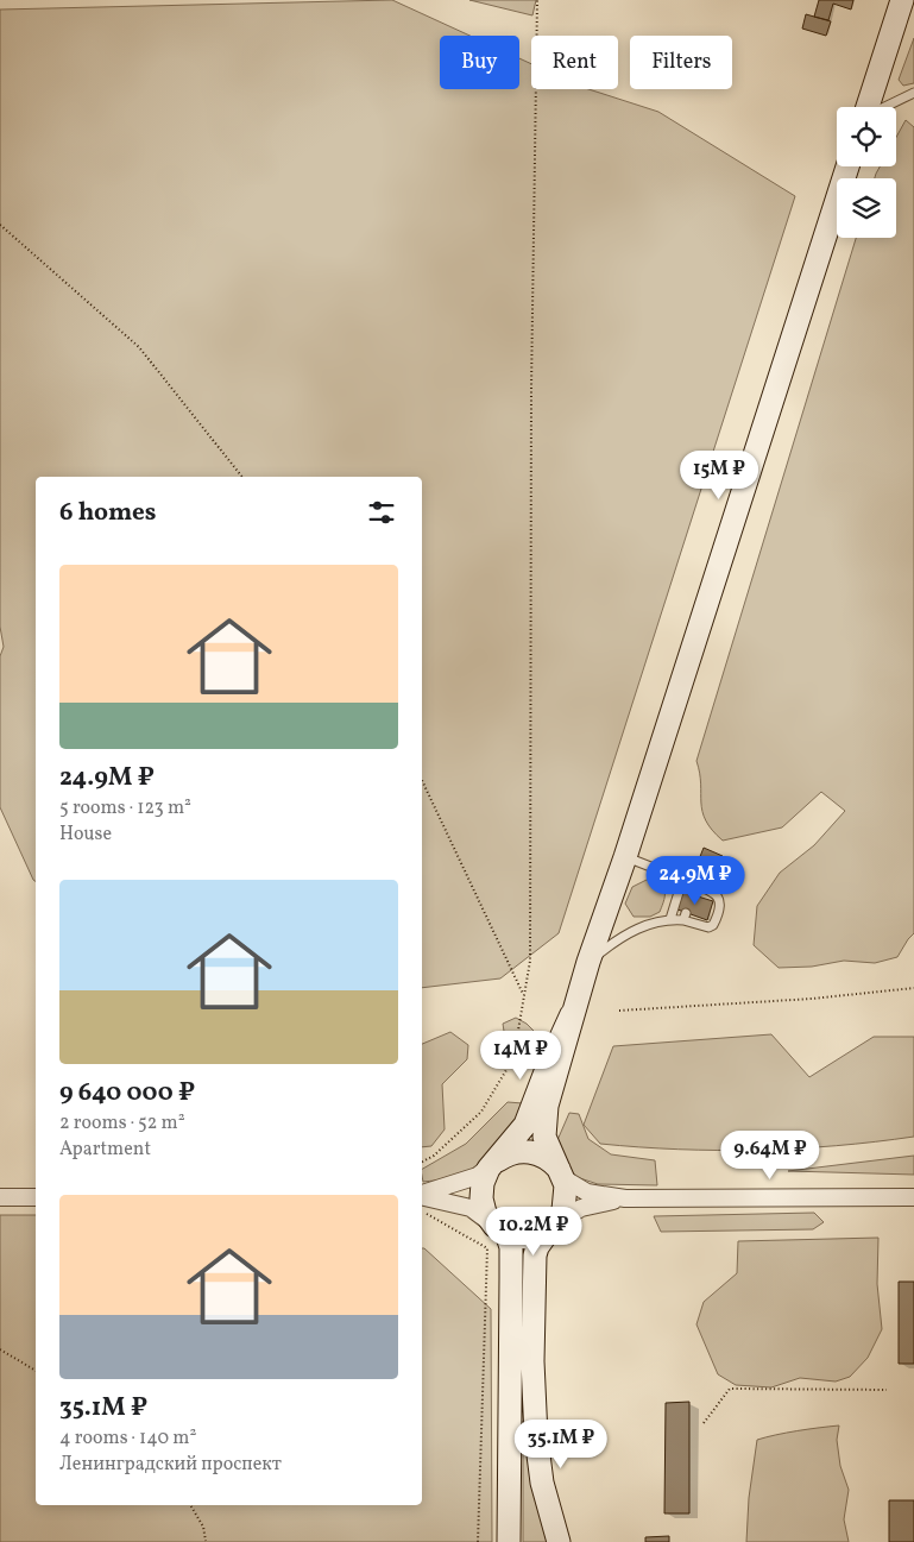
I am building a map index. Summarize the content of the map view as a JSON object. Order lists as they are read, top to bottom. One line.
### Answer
{"page":{"chip":["Buy","Rent","Filters"],"price":["15M ₽","24.9M ₽","14M ₽","9.64M ₽","10.2M ₽","35.1M ₽"],"heading":"6 homes","list":[{"name":"24.9M ₽","note":"5 rooms · 123 m² · House"},{"name":"9 640 000 ₽","note":"2 rooms · 52 m² · Apartment"},{"name":"35.1M ₽","note":"4 rooms · 140 m² · Ленинградский проспект"}]}}
